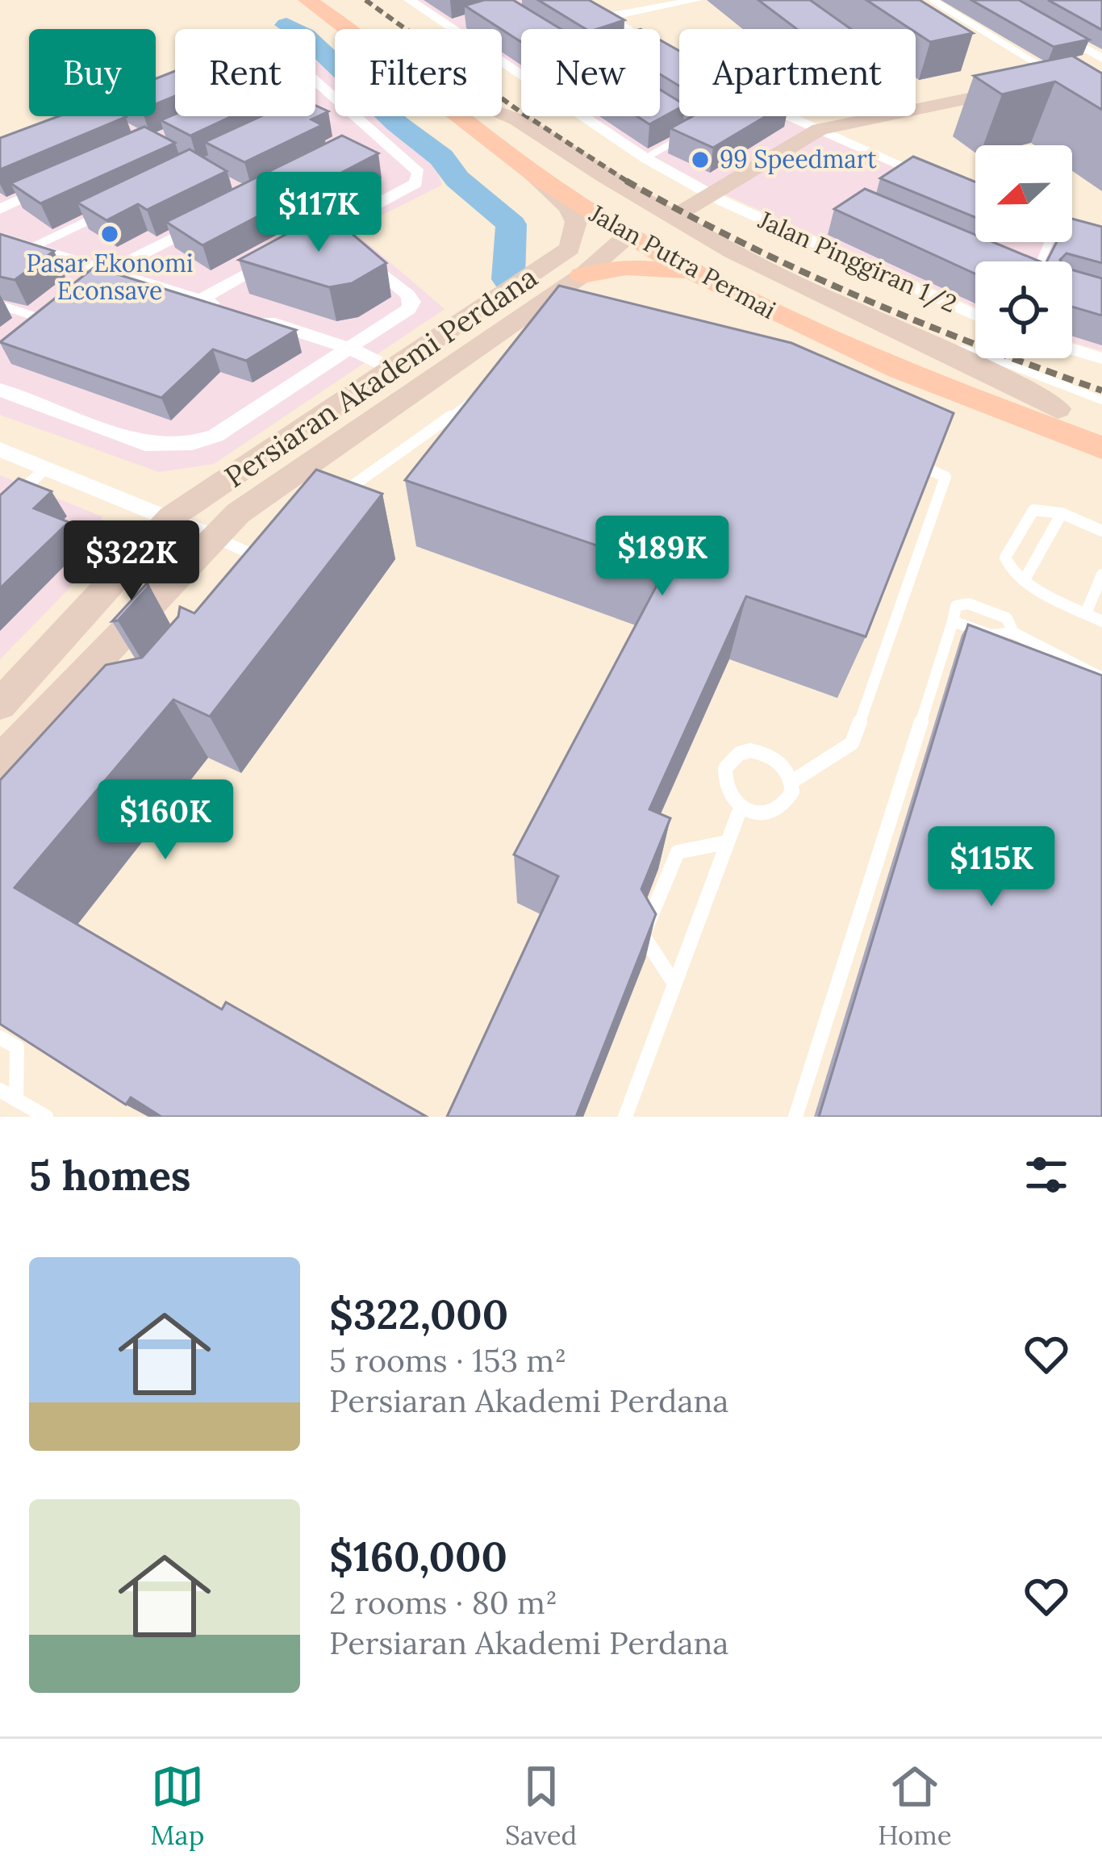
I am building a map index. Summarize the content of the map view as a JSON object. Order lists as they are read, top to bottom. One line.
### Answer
{"streets":{"main road":["Jalan Putra Permai"],"street":["Jalan Pinggiran 1/2","Persiaran Akademi Perdana"]},"crossings":[["Jalan Putra Permai","Persiaran Akademi Perdana"]],"places":["99 Speedmart","Pasar Ekonomi Econsave"],"north":"left","page":{"chip":["Buy","Rent","Filters","New","Apartment"],"price":["$117K","$189K","$322K","$160K","$115K"],"heading":"5 homes","list":[{"name":"$322,000","note":"5 rooms · 153 m² · Persiaran Akademi Perdana"},{"name":"$160,000","note":"2 rooms · 80 m² · Persiaran Akademi Perdana"}],"tabs":["Map","Saved","Home"]}}
